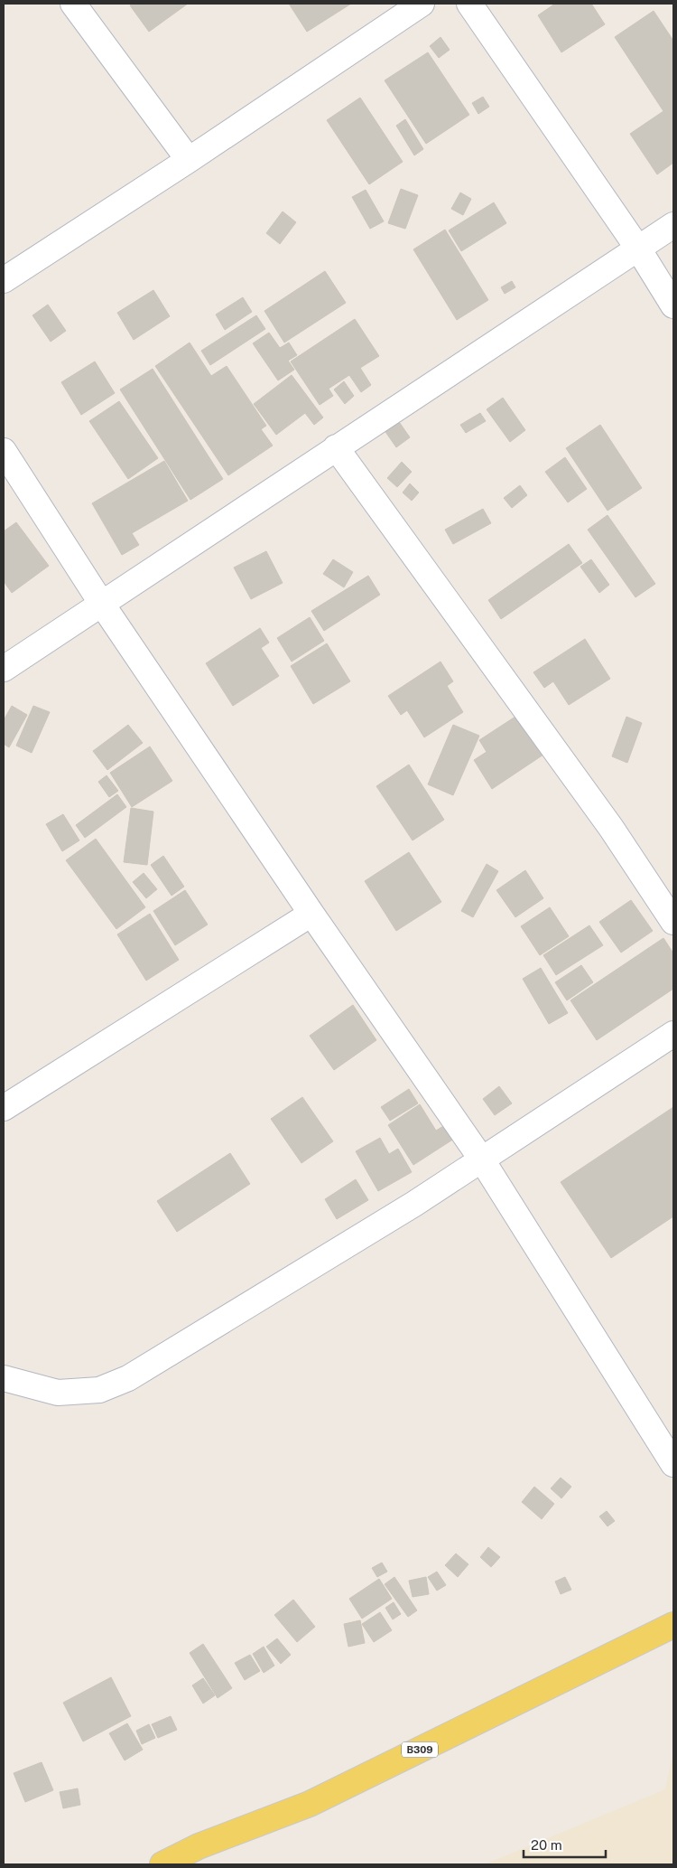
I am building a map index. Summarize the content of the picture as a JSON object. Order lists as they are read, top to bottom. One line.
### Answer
{"streets":{"main road":["B309"]},"scale_bar":"20 m"}
